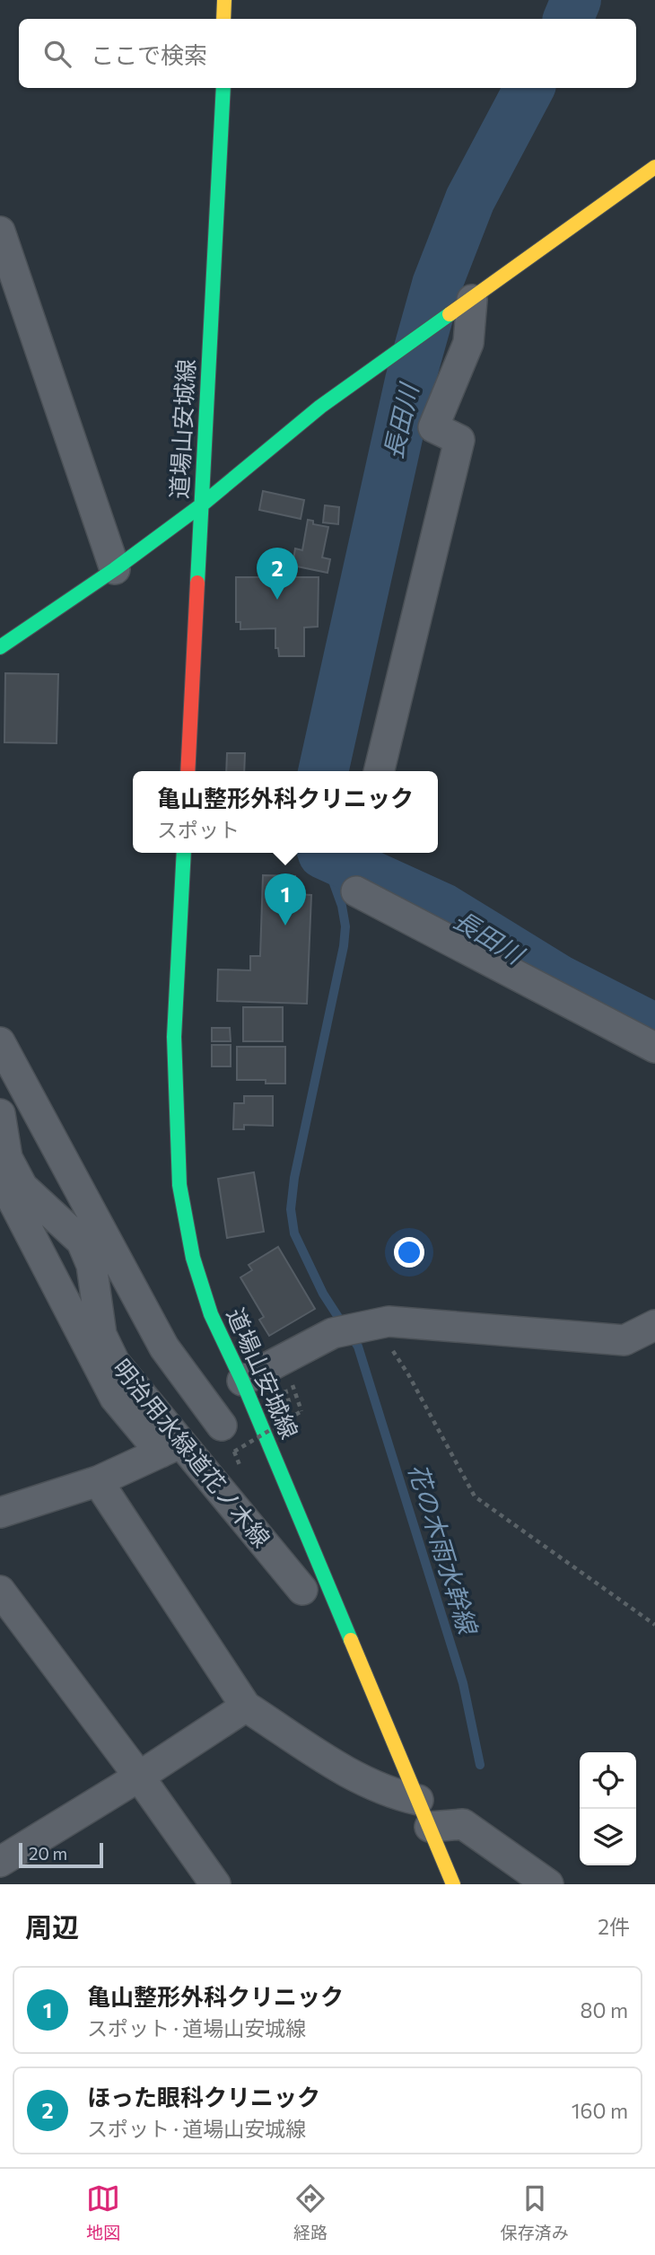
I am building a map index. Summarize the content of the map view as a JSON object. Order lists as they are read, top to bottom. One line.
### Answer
{"streets":{"main road":["道場山安城線"],"street":["明治用水緑道花ノ木線"]},"water":["長田川","花の木雨水幹線"],"scale_bar":"20 m","page":{"search":"ここで検索","pins":["2","1"],"popup":["亀山整形外科クリニック","スポット"],"scale":"20 m","heading":["周辺","2件"],"list":[{"mark":"1","name":"亀山整形外科クリニック","note":"スポット · 道場山安城線","value":"80 m"},{"mark":"2","name":"ほった眼科クリニック","note":"スポット · 道場山安城線","value":"160 m"}],"nav":["地図","経路","保存済み"]}}
